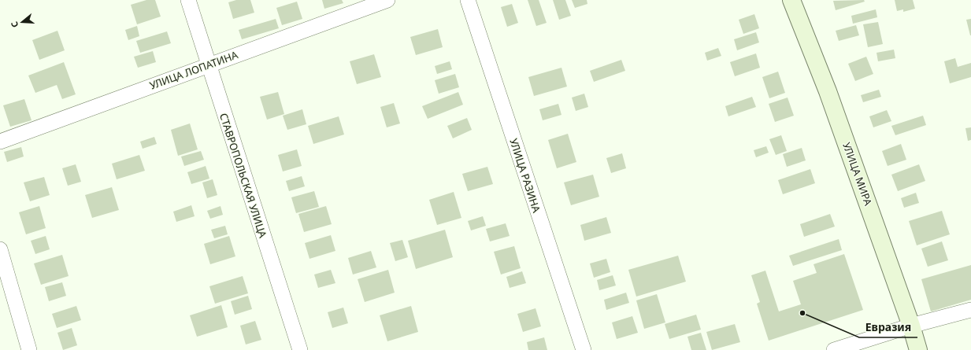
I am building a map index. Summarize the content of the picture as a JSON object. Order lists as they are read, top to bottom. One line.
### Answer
{"streets":{"main road":["УЛИЦА МИРА"],"street":["УЛИЦА ЛОПАТИНА","СТАВРОПОЛЬСКАЯ УЛИЦА","УЛИЦА РАЗИНА"]},"crossings":[["УЛИЦА ЛОПАТИНА","СТАВРОПОЛЬСКАЯ УЛИЦА"]],"places":["Евразия"],"north":"left"}
